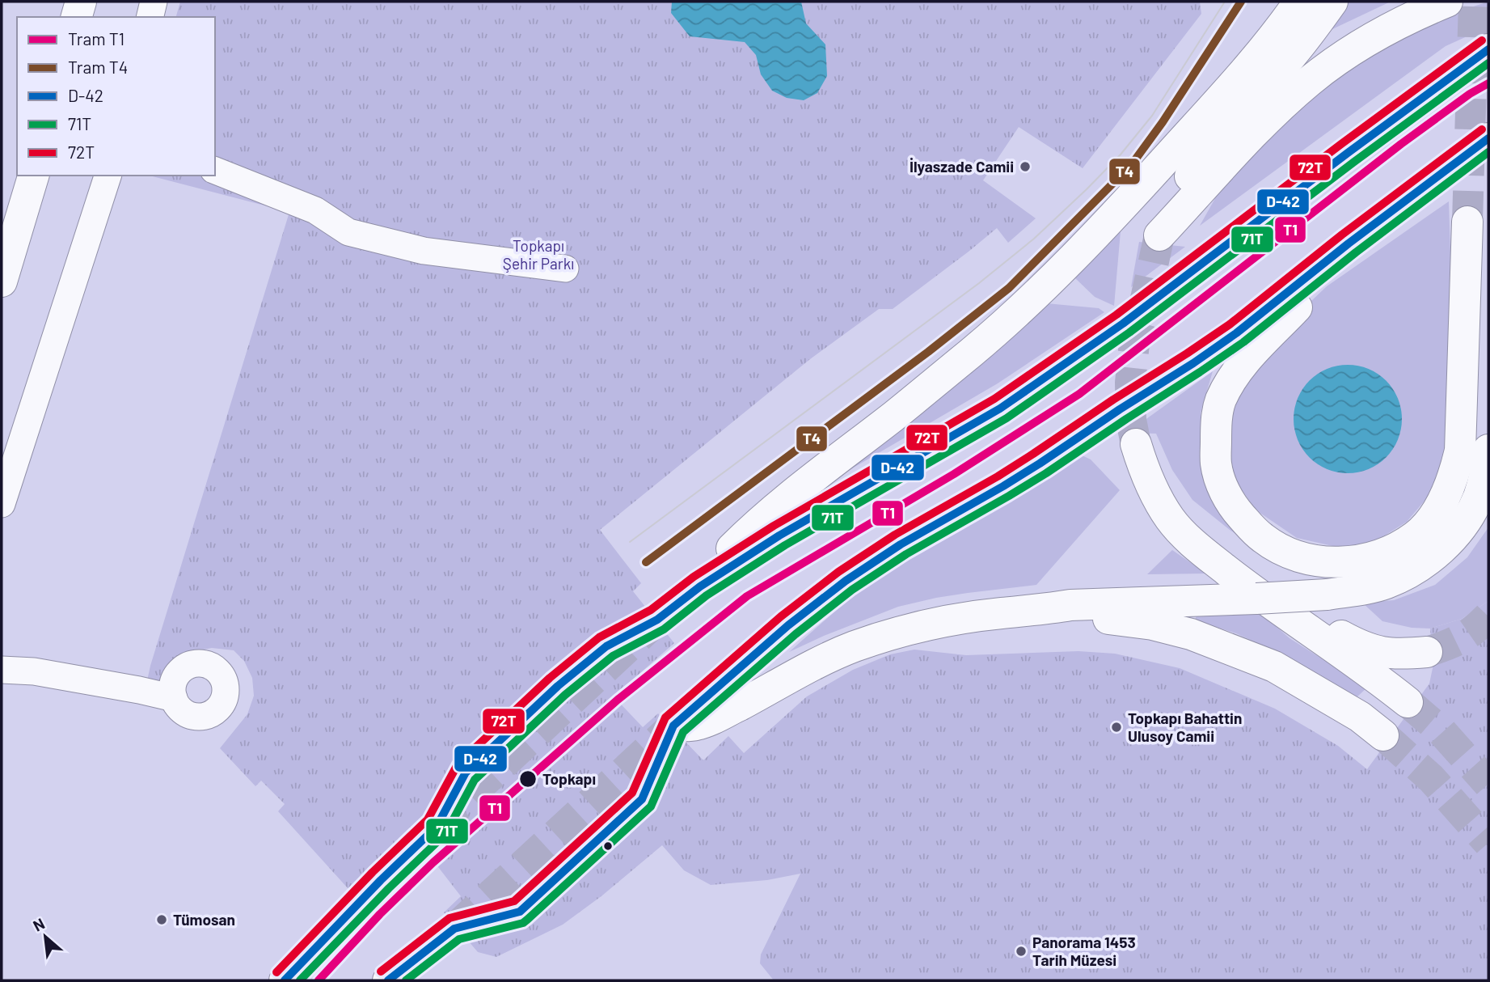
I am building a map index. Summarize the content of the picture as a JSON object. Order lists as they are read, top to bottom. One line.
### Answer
{"parks":["Topkapı Şehir Parkı"],"places":["İlyaszade Camii","Topkapı Bahattin Ulusoy Camii","Topkapı","Tümosan","Panorama 1453 Tarih Müzesi"],"lines":["tram line T4","transit line 72T","transit line D-42","transit line 71T","tram line T1"],"legend":["Tram T1","Tram T4","D-42","71T","72T"],"north":"top left"}
